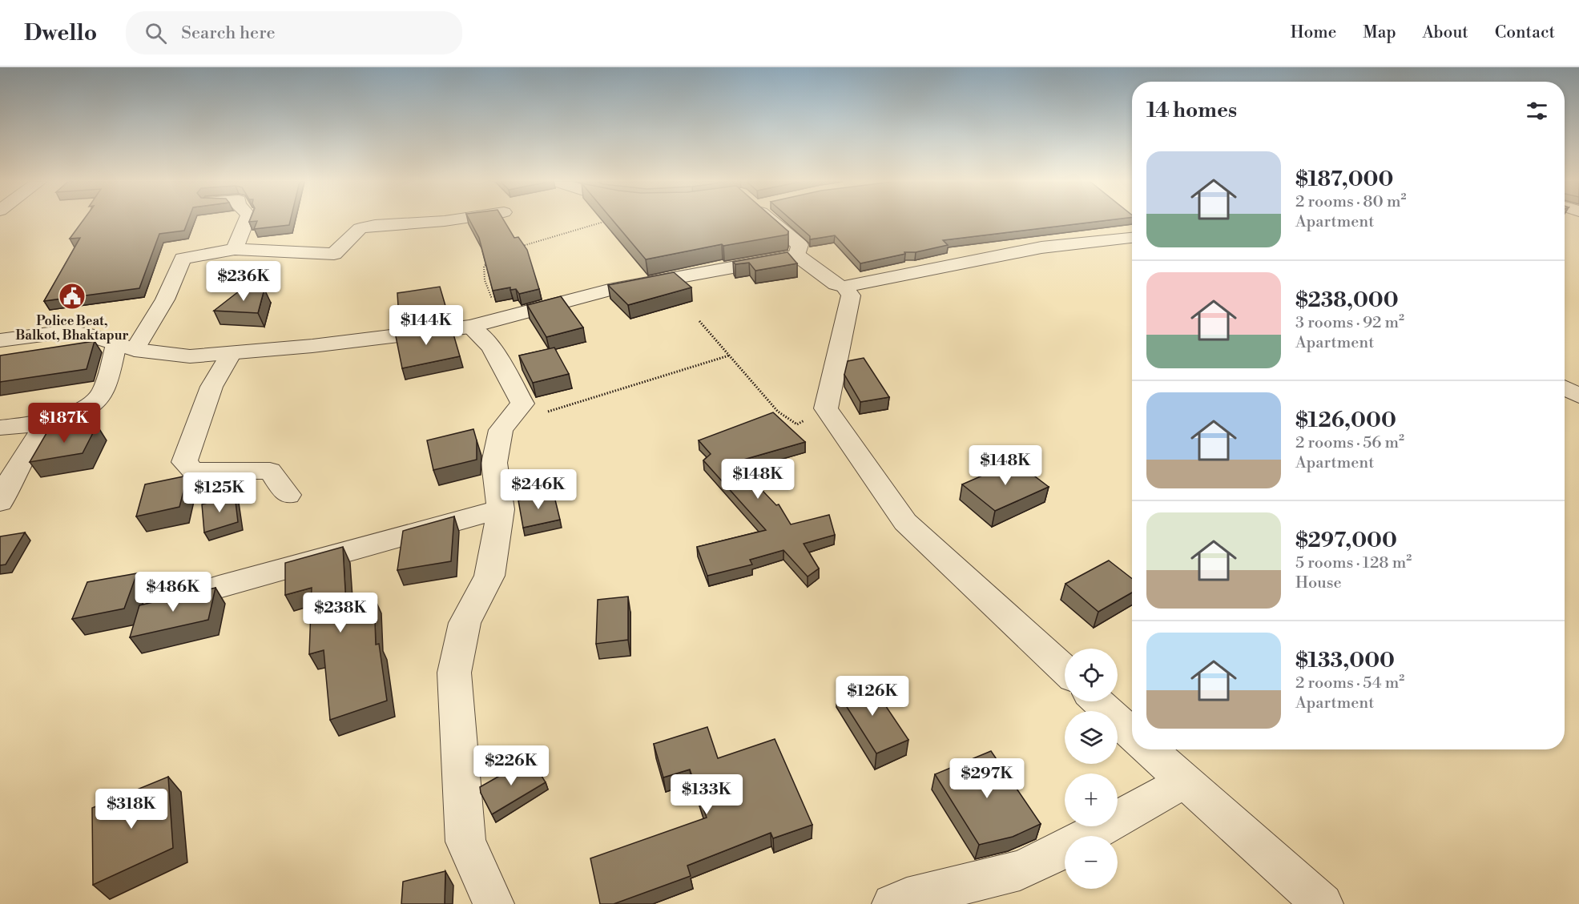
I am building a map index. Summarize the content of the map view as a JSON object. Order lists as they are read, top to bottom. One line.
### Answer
{"places":{"public building":["Police Beat, Balkot, Bhaktapur"]},"page":{"header":"Dwello","search":"Search here","nav":["Home","Map","About","Contact"],"heading":"14 homes","list":[{"name":"$187,000","note":"2 rooms · 80 m² · Apartment"},{"name":"$238,000","note":"3 rooms · 92 m² · Apartment"},{"name":"$126,000","note":"2 rooms · 56 m² · Apartment"},{"name":"$297,000","note":"5 rooms · 128 m² · House"},{"name":"$133,000","note":"2 rooms · 54 m² · Apartment"}],"price":["$236K","$144K","$187K","$148K","$148K","$246K","$125K","$486K","$238K","$126K","$226K","$297K","$133K","$318K"],"map_buttons":["+","−"]}}
